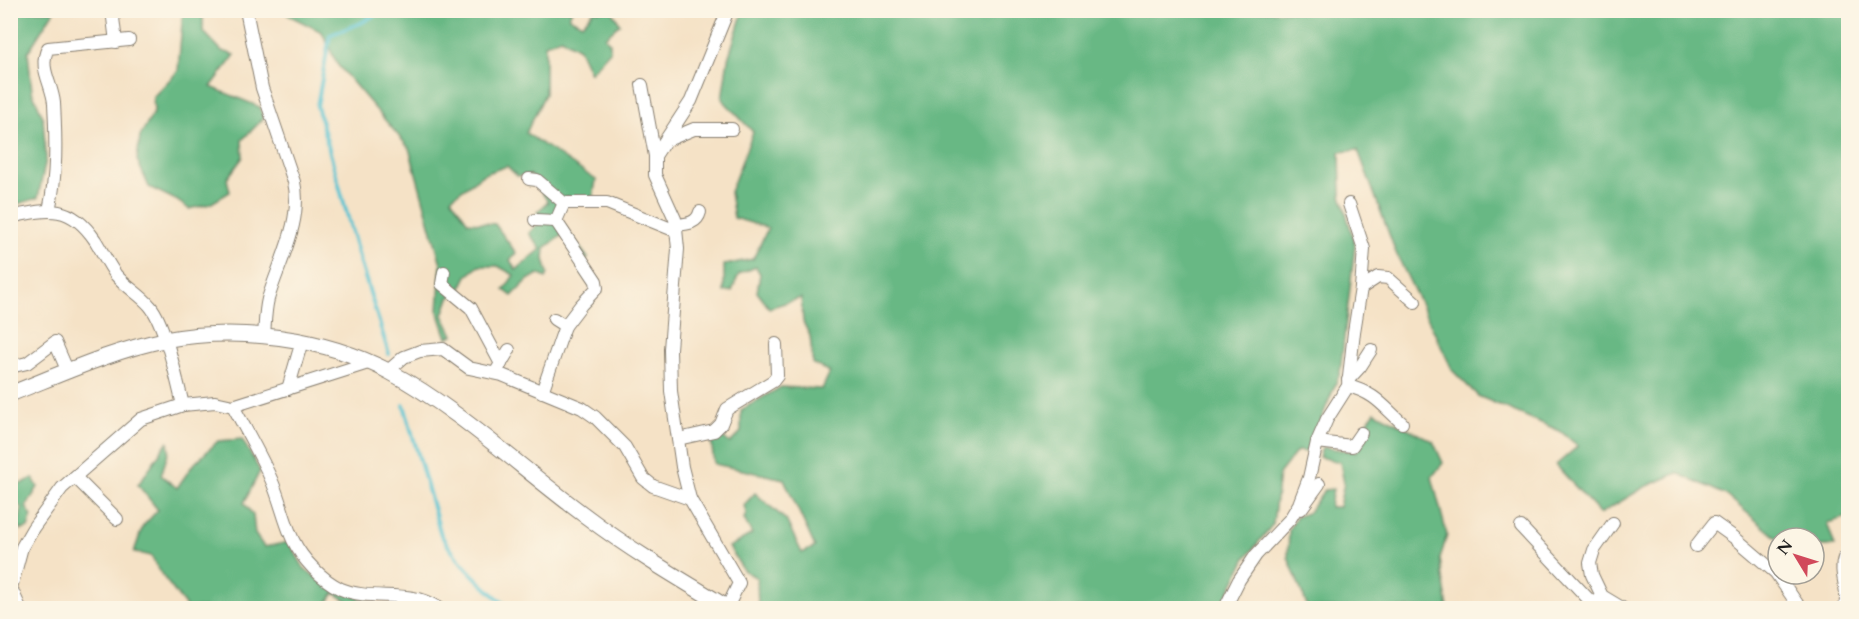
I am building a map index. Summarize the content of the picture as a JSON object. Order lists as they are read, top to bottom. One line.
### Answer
{"north":"top left"}
